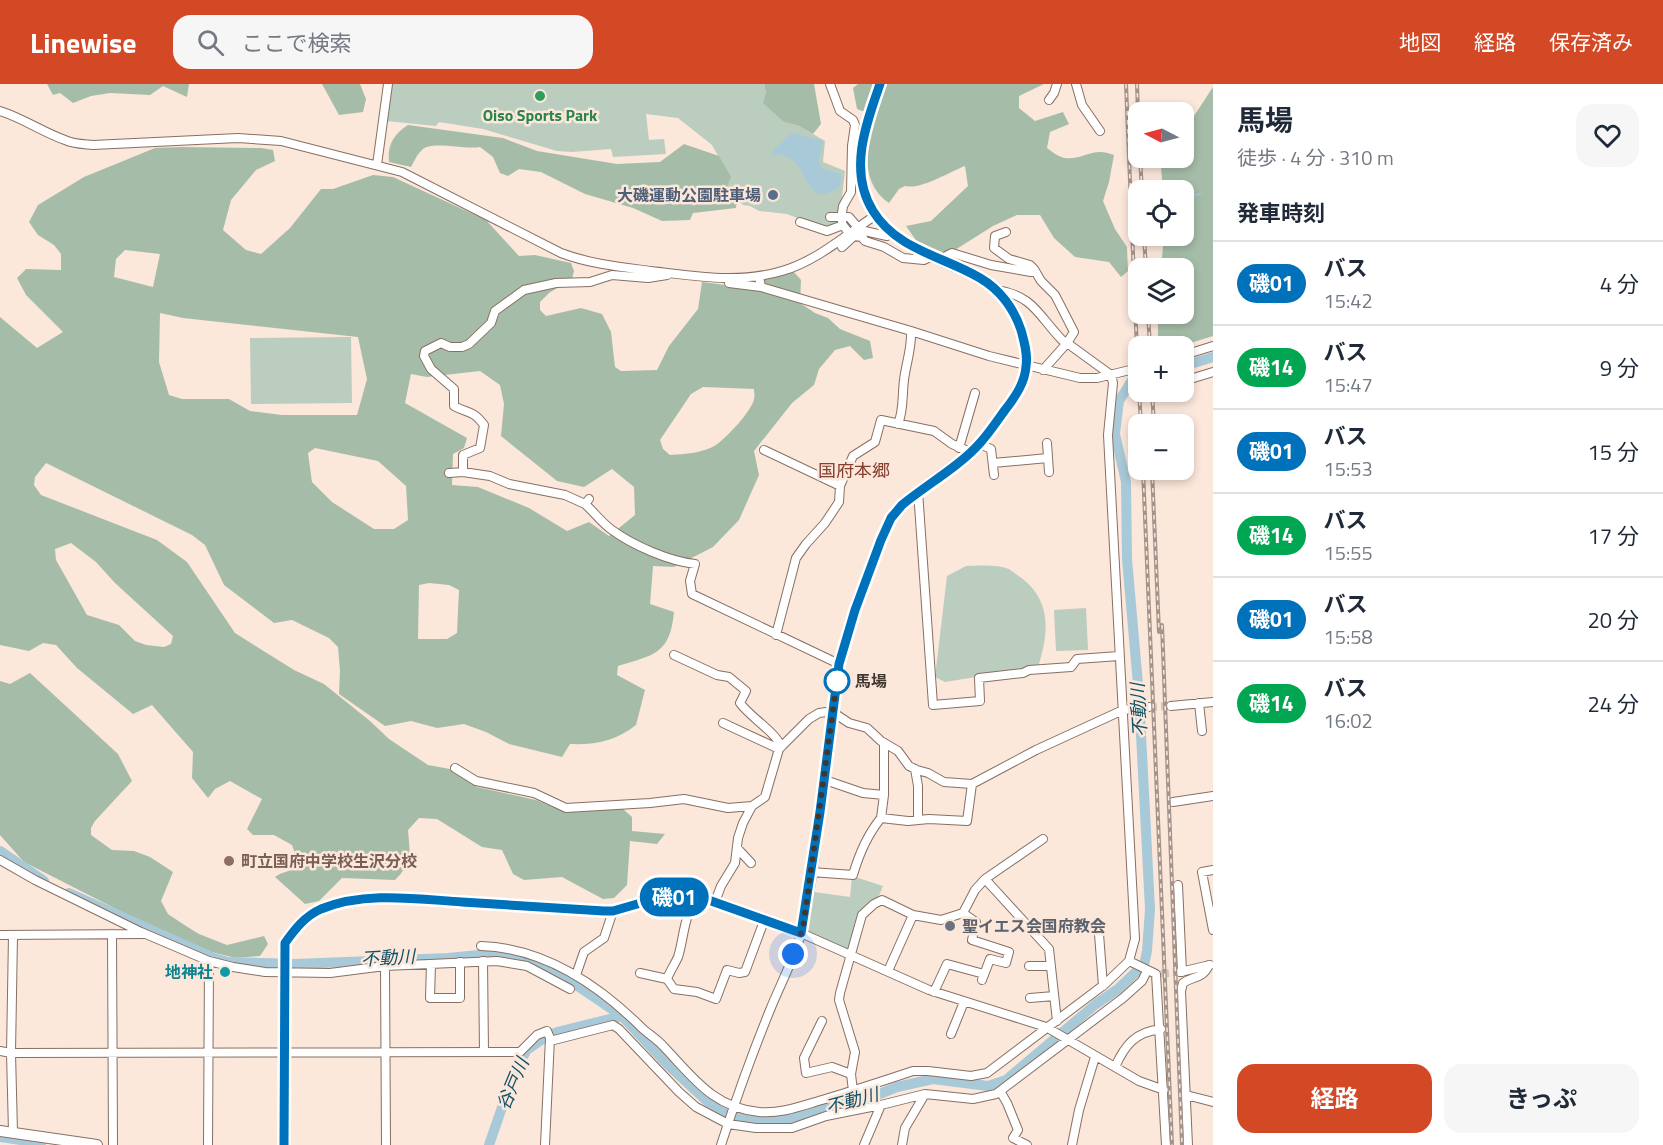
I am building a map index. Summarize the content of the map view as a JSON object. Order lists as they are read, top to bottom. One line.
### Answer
{"districts":["国府本郷"],"water":["不動川","谷戸川"],"places":["Oiso Sports Park","大磯運動公園駐車場","馬場","町立国府中学校生沢分校","聖イエス会国府教会","地神社"],"lines":["bus line 磯01"],"north":"left","page":{"header":"Linewise","search":"ここで検索","nav":["地図","経路","保存済み"],"on_map":"磯01","heading":[["馬場","徒歩 · 4 分 · 310 m"],"発車時刻"],"map_buttons":["+","−"],"list":[{"mark":"磯01","name":"バス","note":"15:42","value":"4 分"},{"mark":"磯14","name":"バス","note":"15:47","value":"9 分"},{"mark":"磯01","name":"バス","note":"15:53","value":"15 分"},{"mark":"磯14","name":"バス","note":"15:55","value":"17 分"},{"mark":"磯01","name":"バス","note":"15:58","value":"20 分"},{"mark":"磯14","name":"バス","note":"16:02","value":"24 分"}],"buttons":["経路","きっぷ"]}}
